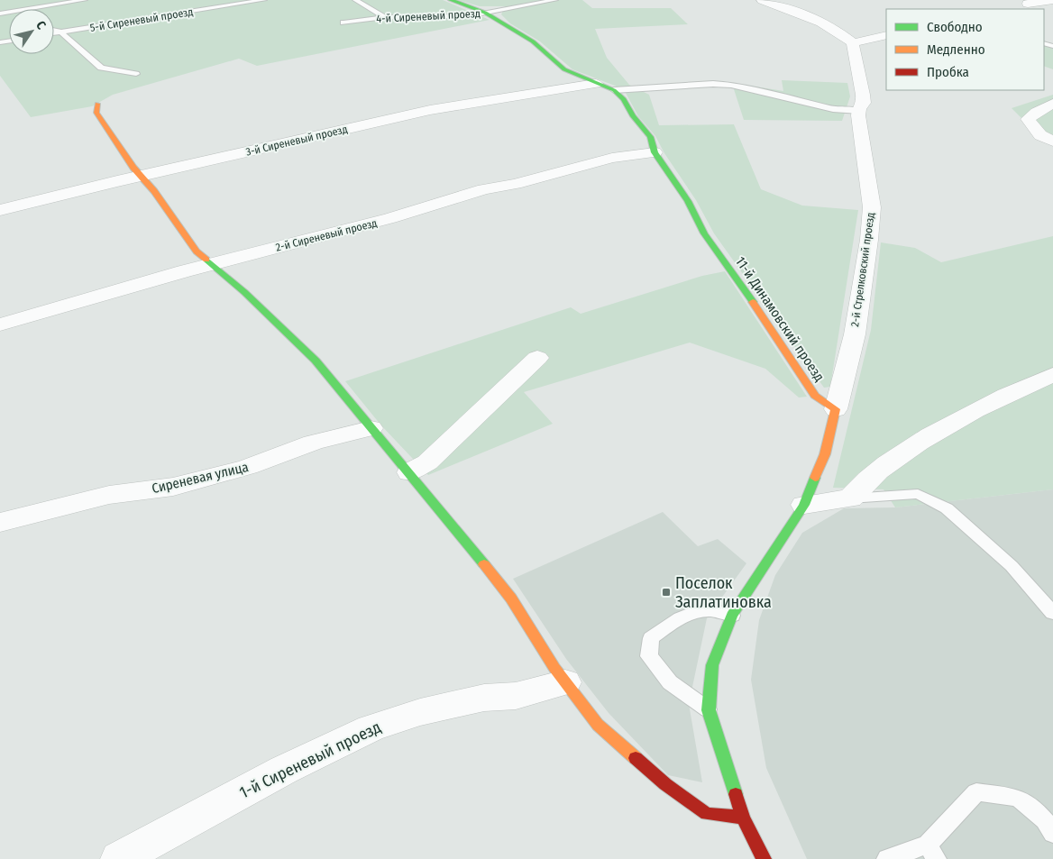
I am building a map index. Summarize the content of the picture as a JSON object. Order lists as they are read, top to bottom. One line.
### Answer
{"streets":{"street":["3-й Сиреневый проезд","2-й Сиреневый проезд","2-й Стрелковский проезд","11-й Динамовский проезд","Сиреневая улица","1-й Сиреневый проезд"],"lane":["4-й Сиреневый проезд","5-й Сиреневый проезд"]},"crossings":[["2-й Сиреневый проезд","11-й Динамовский проезд"],["2-й Стрелковский проезд","11-й Динамовский проезд"]],"places":{"transit":["Поселок Заплатиновка"]},"legend":["Свободно","Медленно","Пробка"],"north":"top right"}
